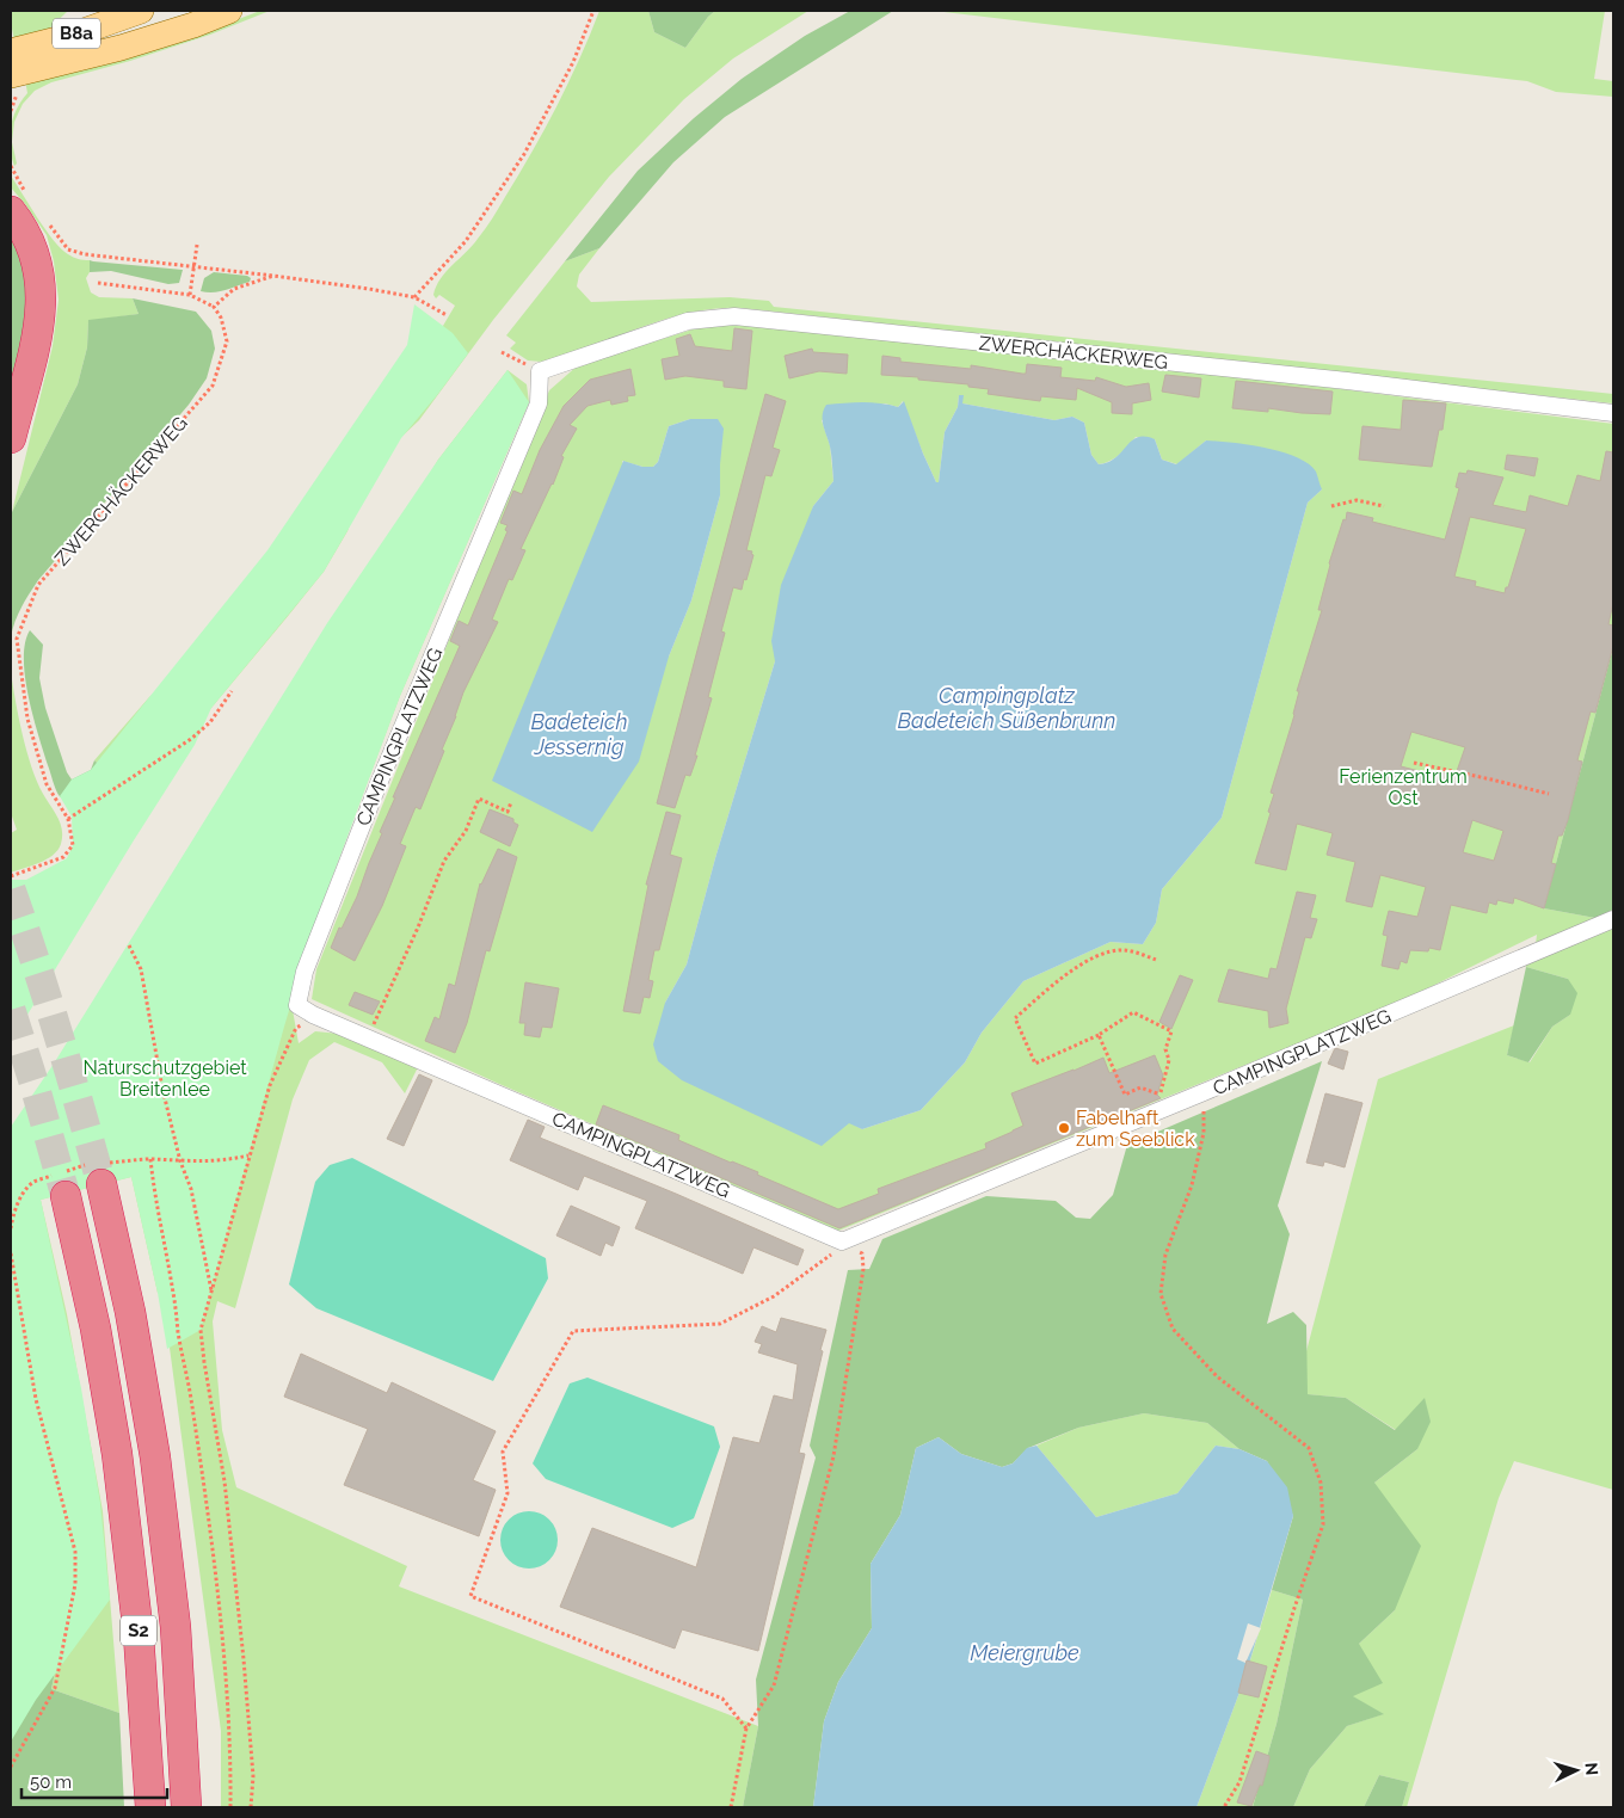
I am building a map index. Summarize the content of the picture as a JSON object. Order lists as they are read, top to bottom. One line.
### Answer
{"streets":{"highway":["S2"],"main road":["B8a"],"street":["ZWERCHÄCKERWEG","CAMPINGPLATZWEG"]},"crossings":[["ZWERCHÄCKERWEG","CAMPINGPLATZWEG"]],"water":["Campingplatz Badeteich Süßenbrunn","Badeteich Jessernig","Meiergrube"],"parks":["Ferienzentrum Ost","Naturschutzgebiet Breitenlee"],"places":["Fabelhaft zum Seeblick"],"scale_bar":"50 m","north":"right"}
